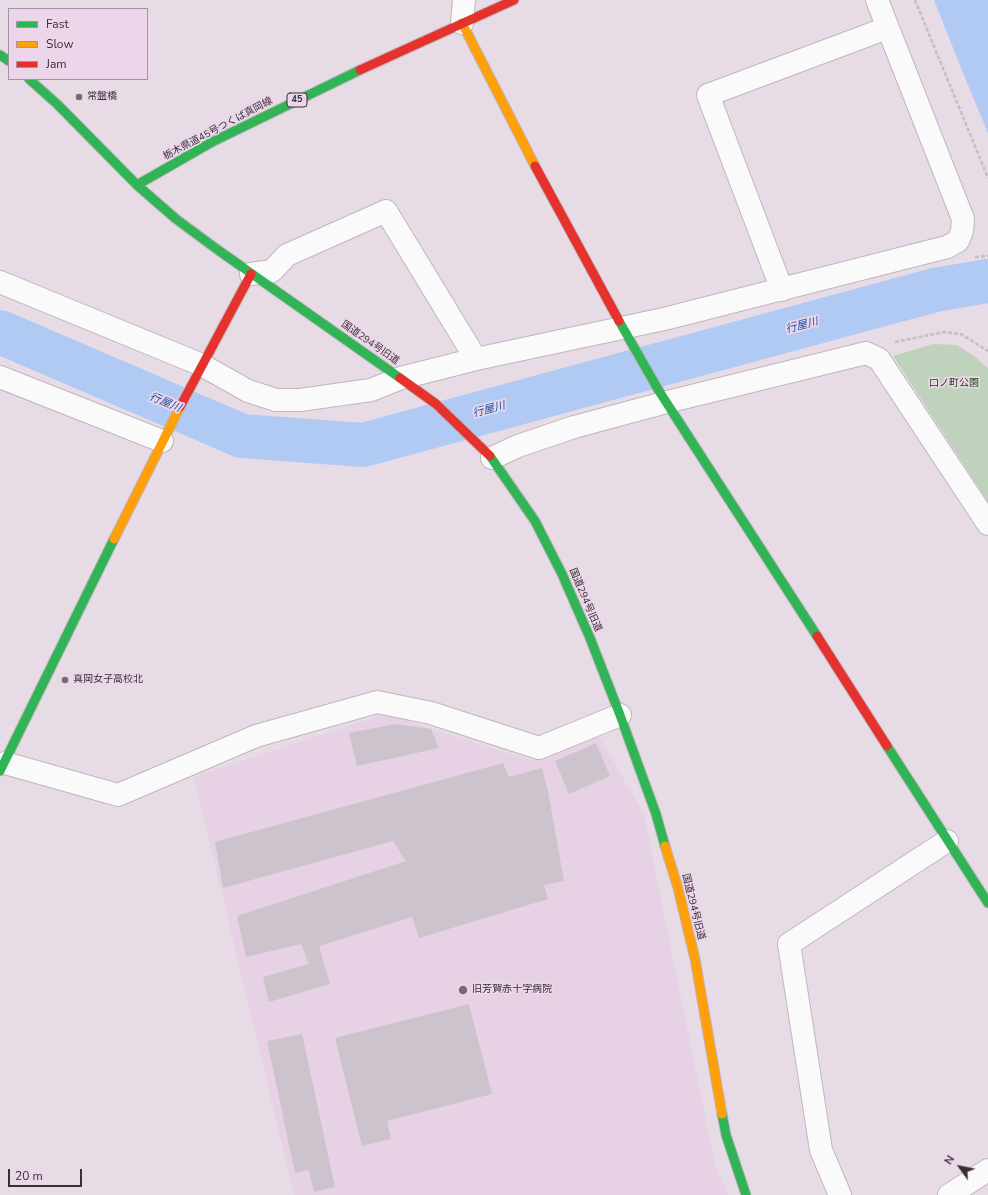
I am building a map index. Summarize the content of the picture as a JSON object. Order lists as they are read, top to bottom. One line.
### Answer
{"streets":{"street":["45","栃木県道45号つくば真岡線","国道294号旧道"]},"crossings":[["栃木県道45号つくば真岡線","国道294号旧道"]],"water":["行屋川"],"parks":["口ノ町公園"],"places":["常盤橋","真岡女子高校北","旧芳賀赤十字病院"],"legend":["Fast","Slow","Jam"],"scale_bar":"20 m","north":"top left"}
